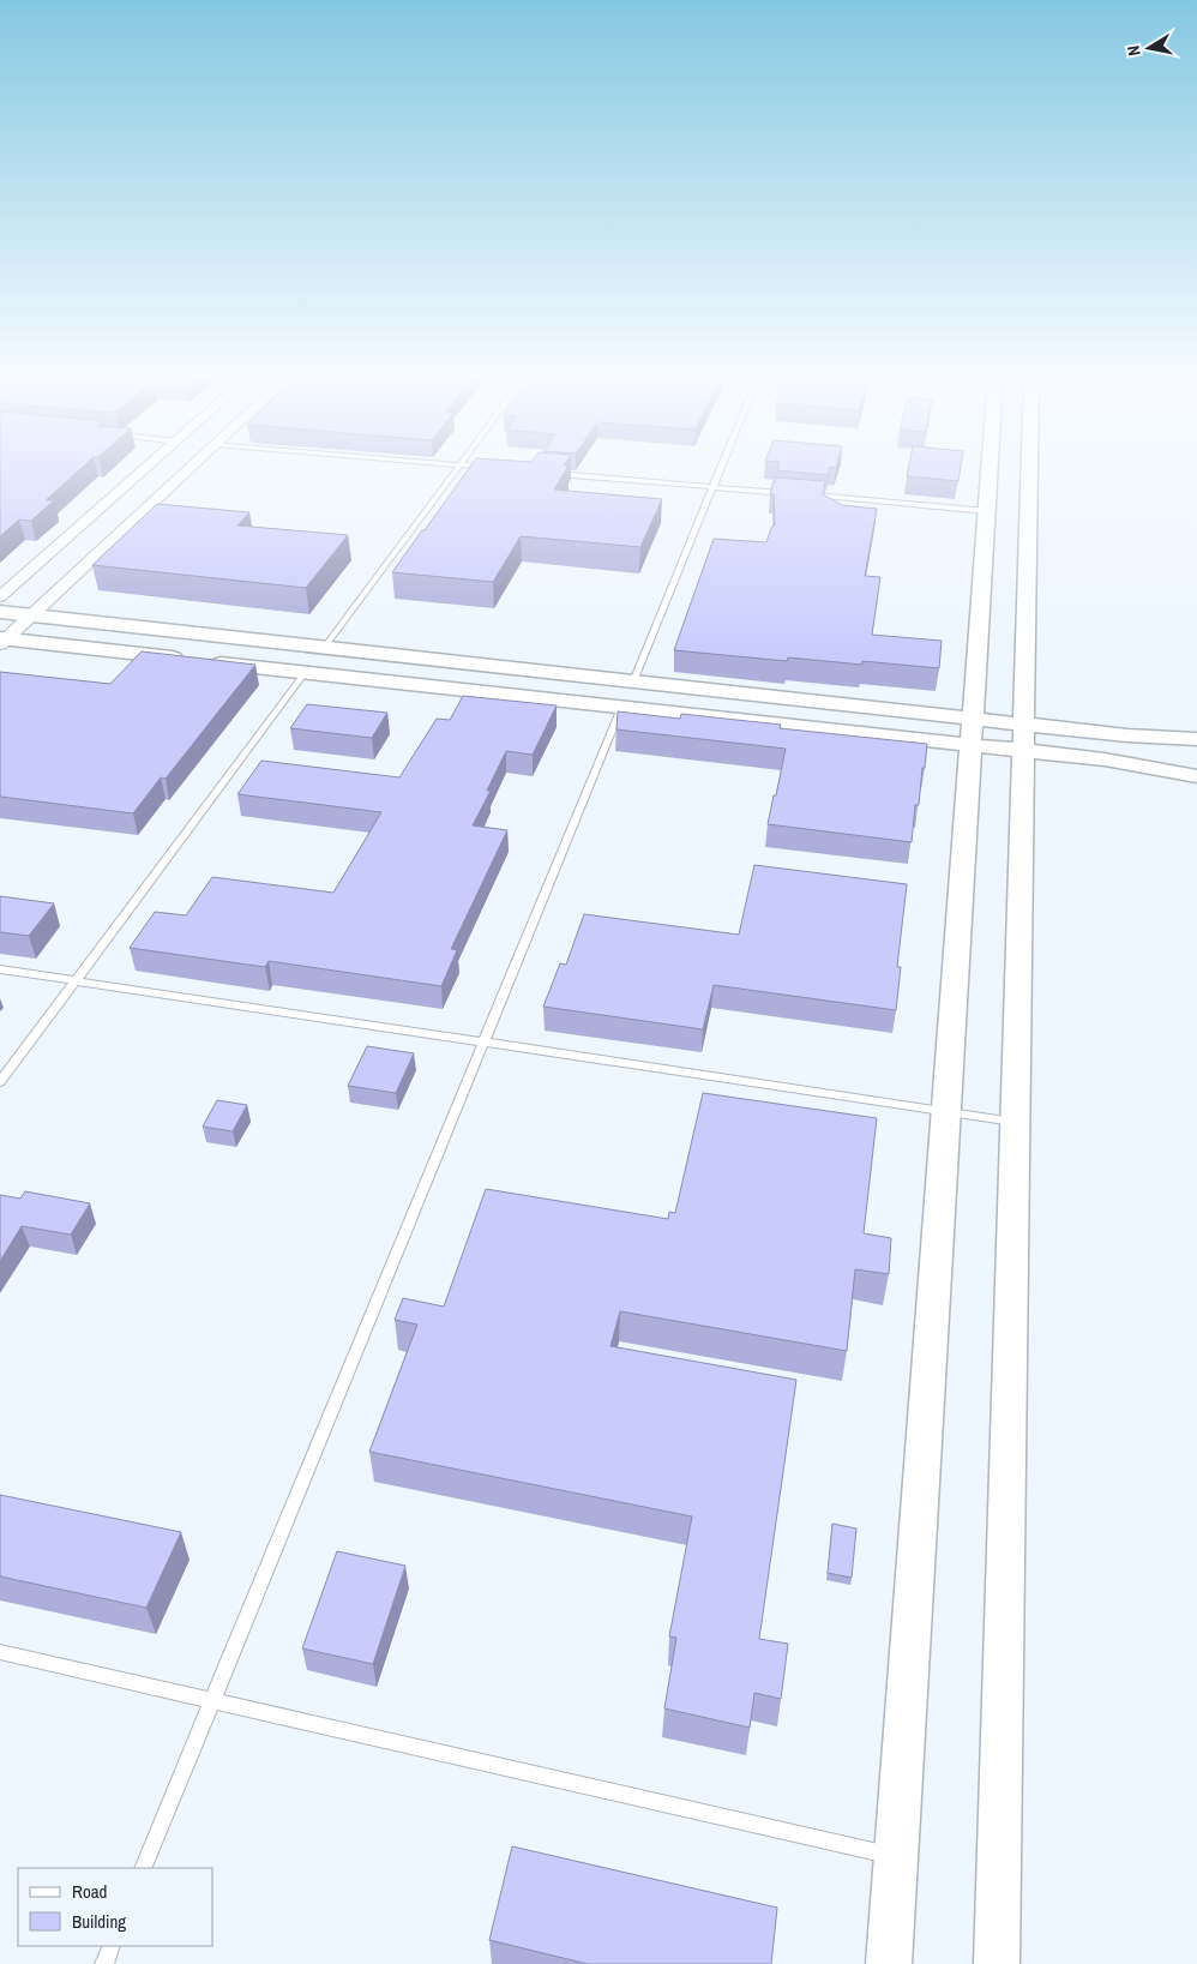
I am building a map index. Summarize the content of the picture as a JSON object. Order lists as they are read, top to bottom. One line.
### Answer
{"legend":["Road","Building"],"north":"left"}
